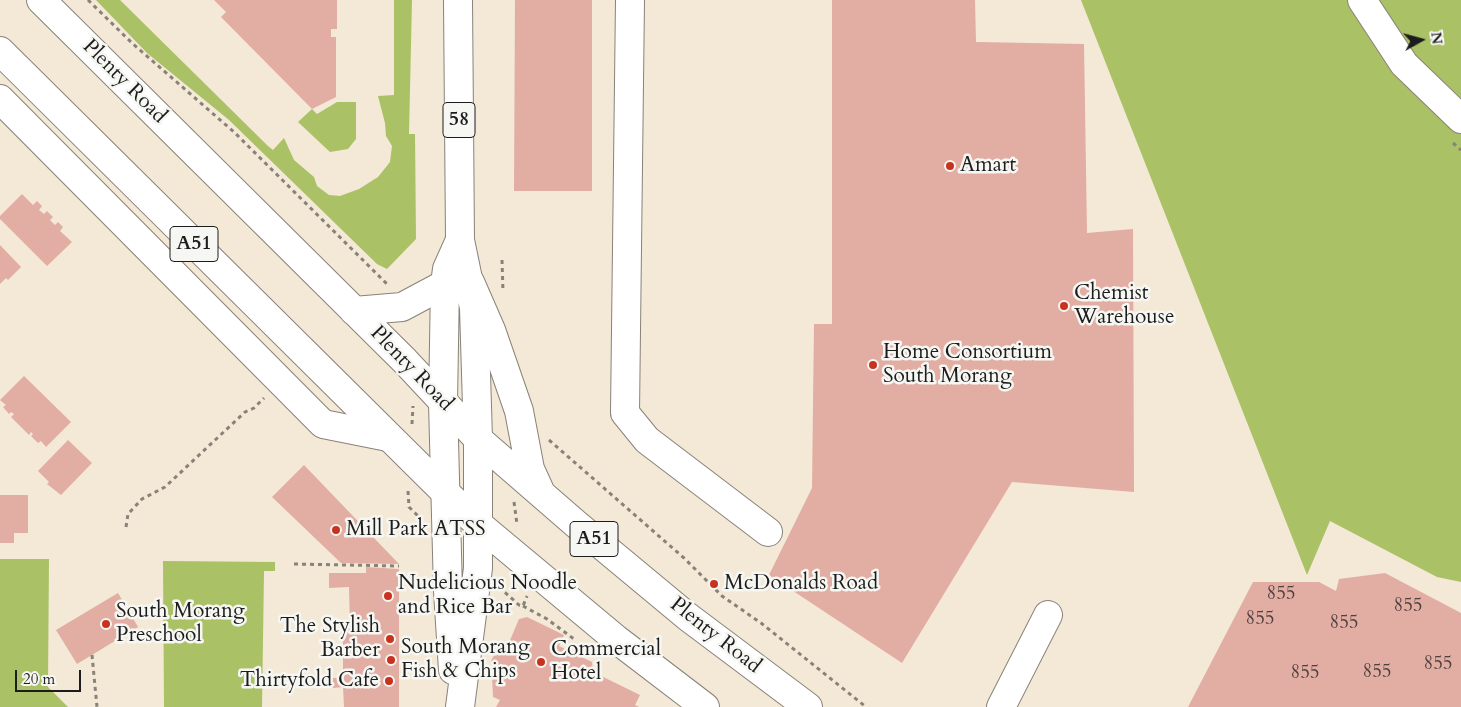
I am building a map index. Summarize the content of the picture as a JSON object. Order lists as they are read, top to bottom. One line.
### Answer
{"streets":{"main road":["Plenty Road","58","A51"]},"crossings":[["Plenty Road","58"],["58","A51"]],"places":["Amart","Chemist Warehouse","Home Consortium South Morang","Mill Park ATSS","McDonalds Road","Nudelicious Noodle and Rice Bar","South Morang Preschool","The Stylish Barber","South Morang Fish & Chips","Commercial Hotel","Thirtyfold Cafe"],"house_numbers":["855","855","855","855","855","855","855"],"scale_bar":"20 m","north":"right"}
